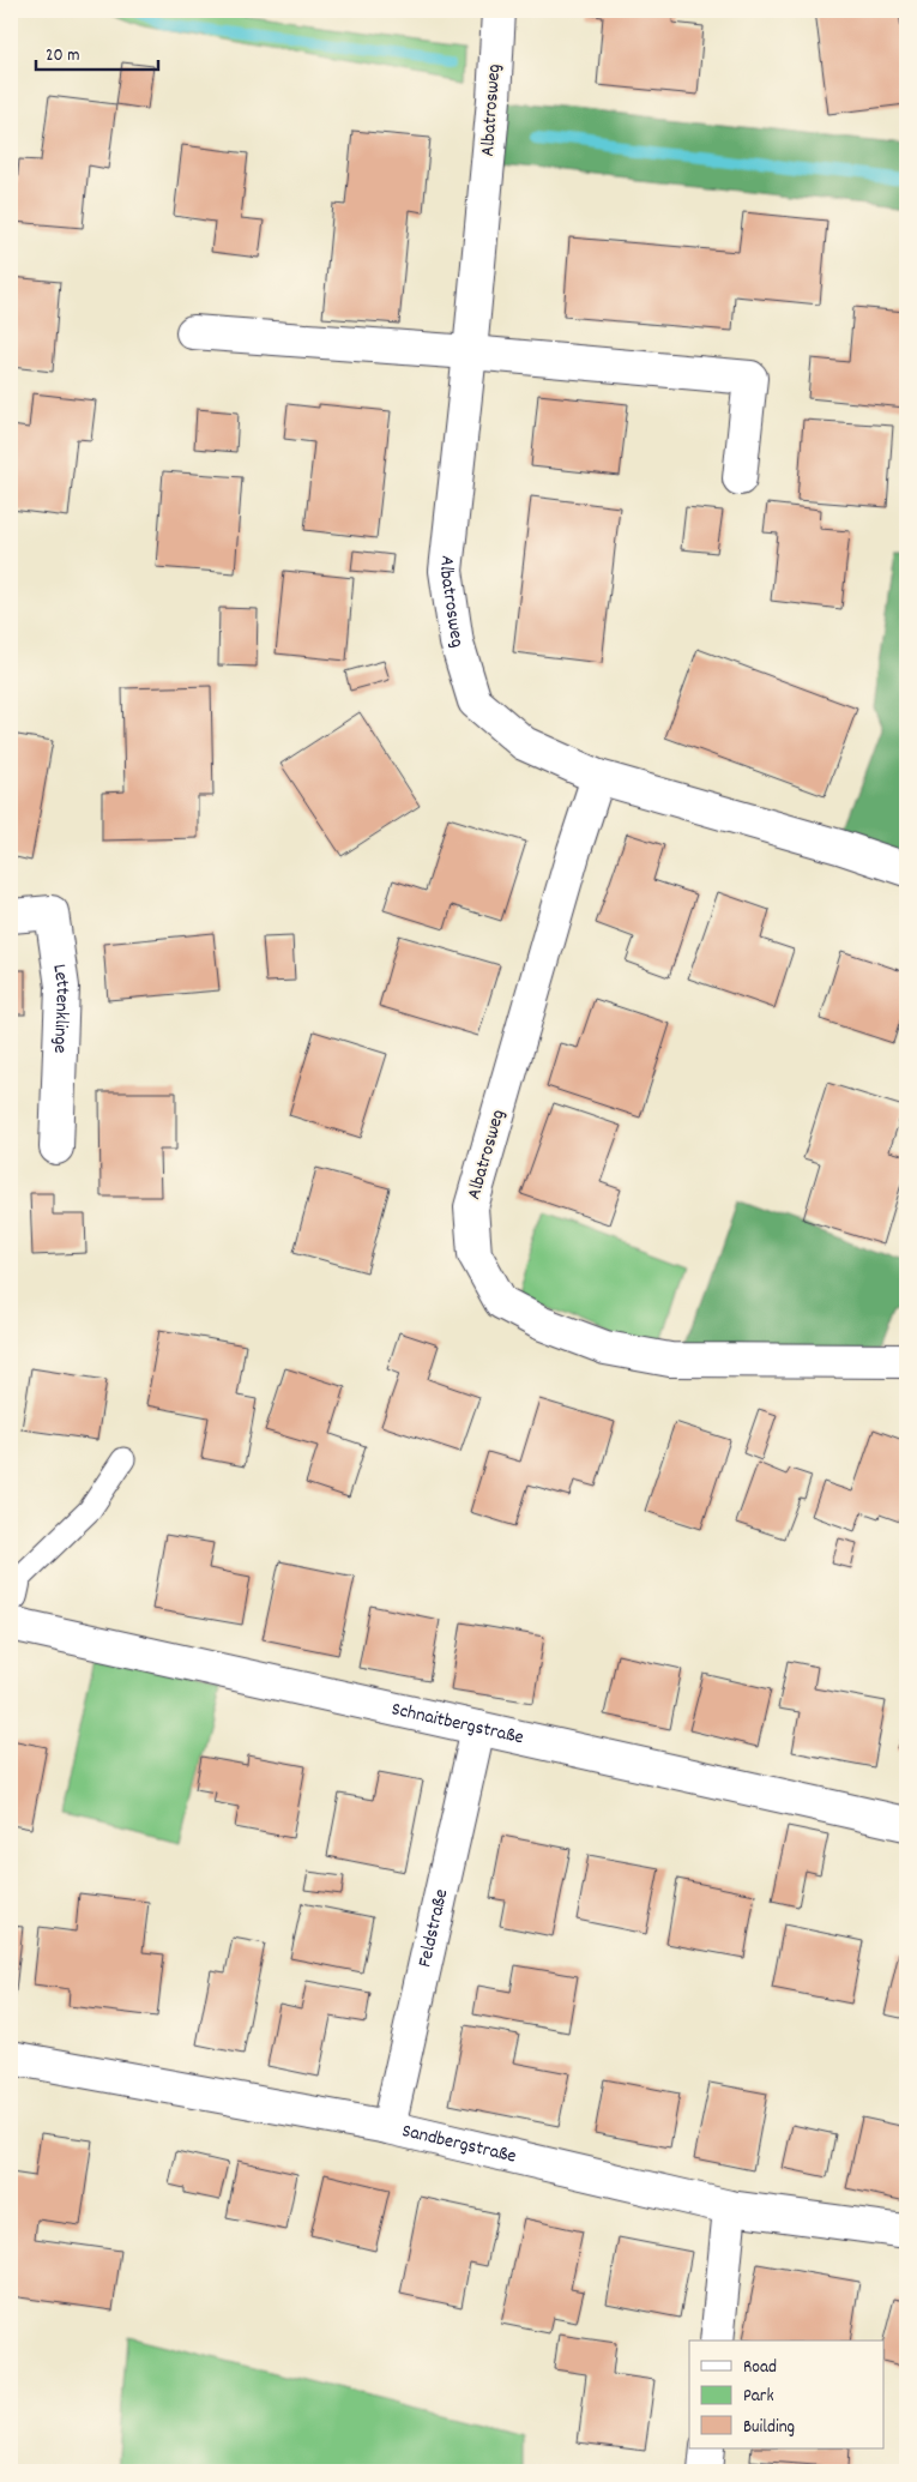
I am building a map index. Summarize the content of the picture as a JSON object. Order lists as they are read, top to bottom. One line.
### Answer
{"streets":{"street":["Albatrosweg","Lettenklinge","Schnaitbergstraße","Feldstraße","Sandbergstraße"]},"crossings":[["Schnaitbergstraße","Feldstraße"],["Feldstraße","Sandbergstraße"]],"legend":["Road","Park","Building"],"scale_bar":"20 m"}
